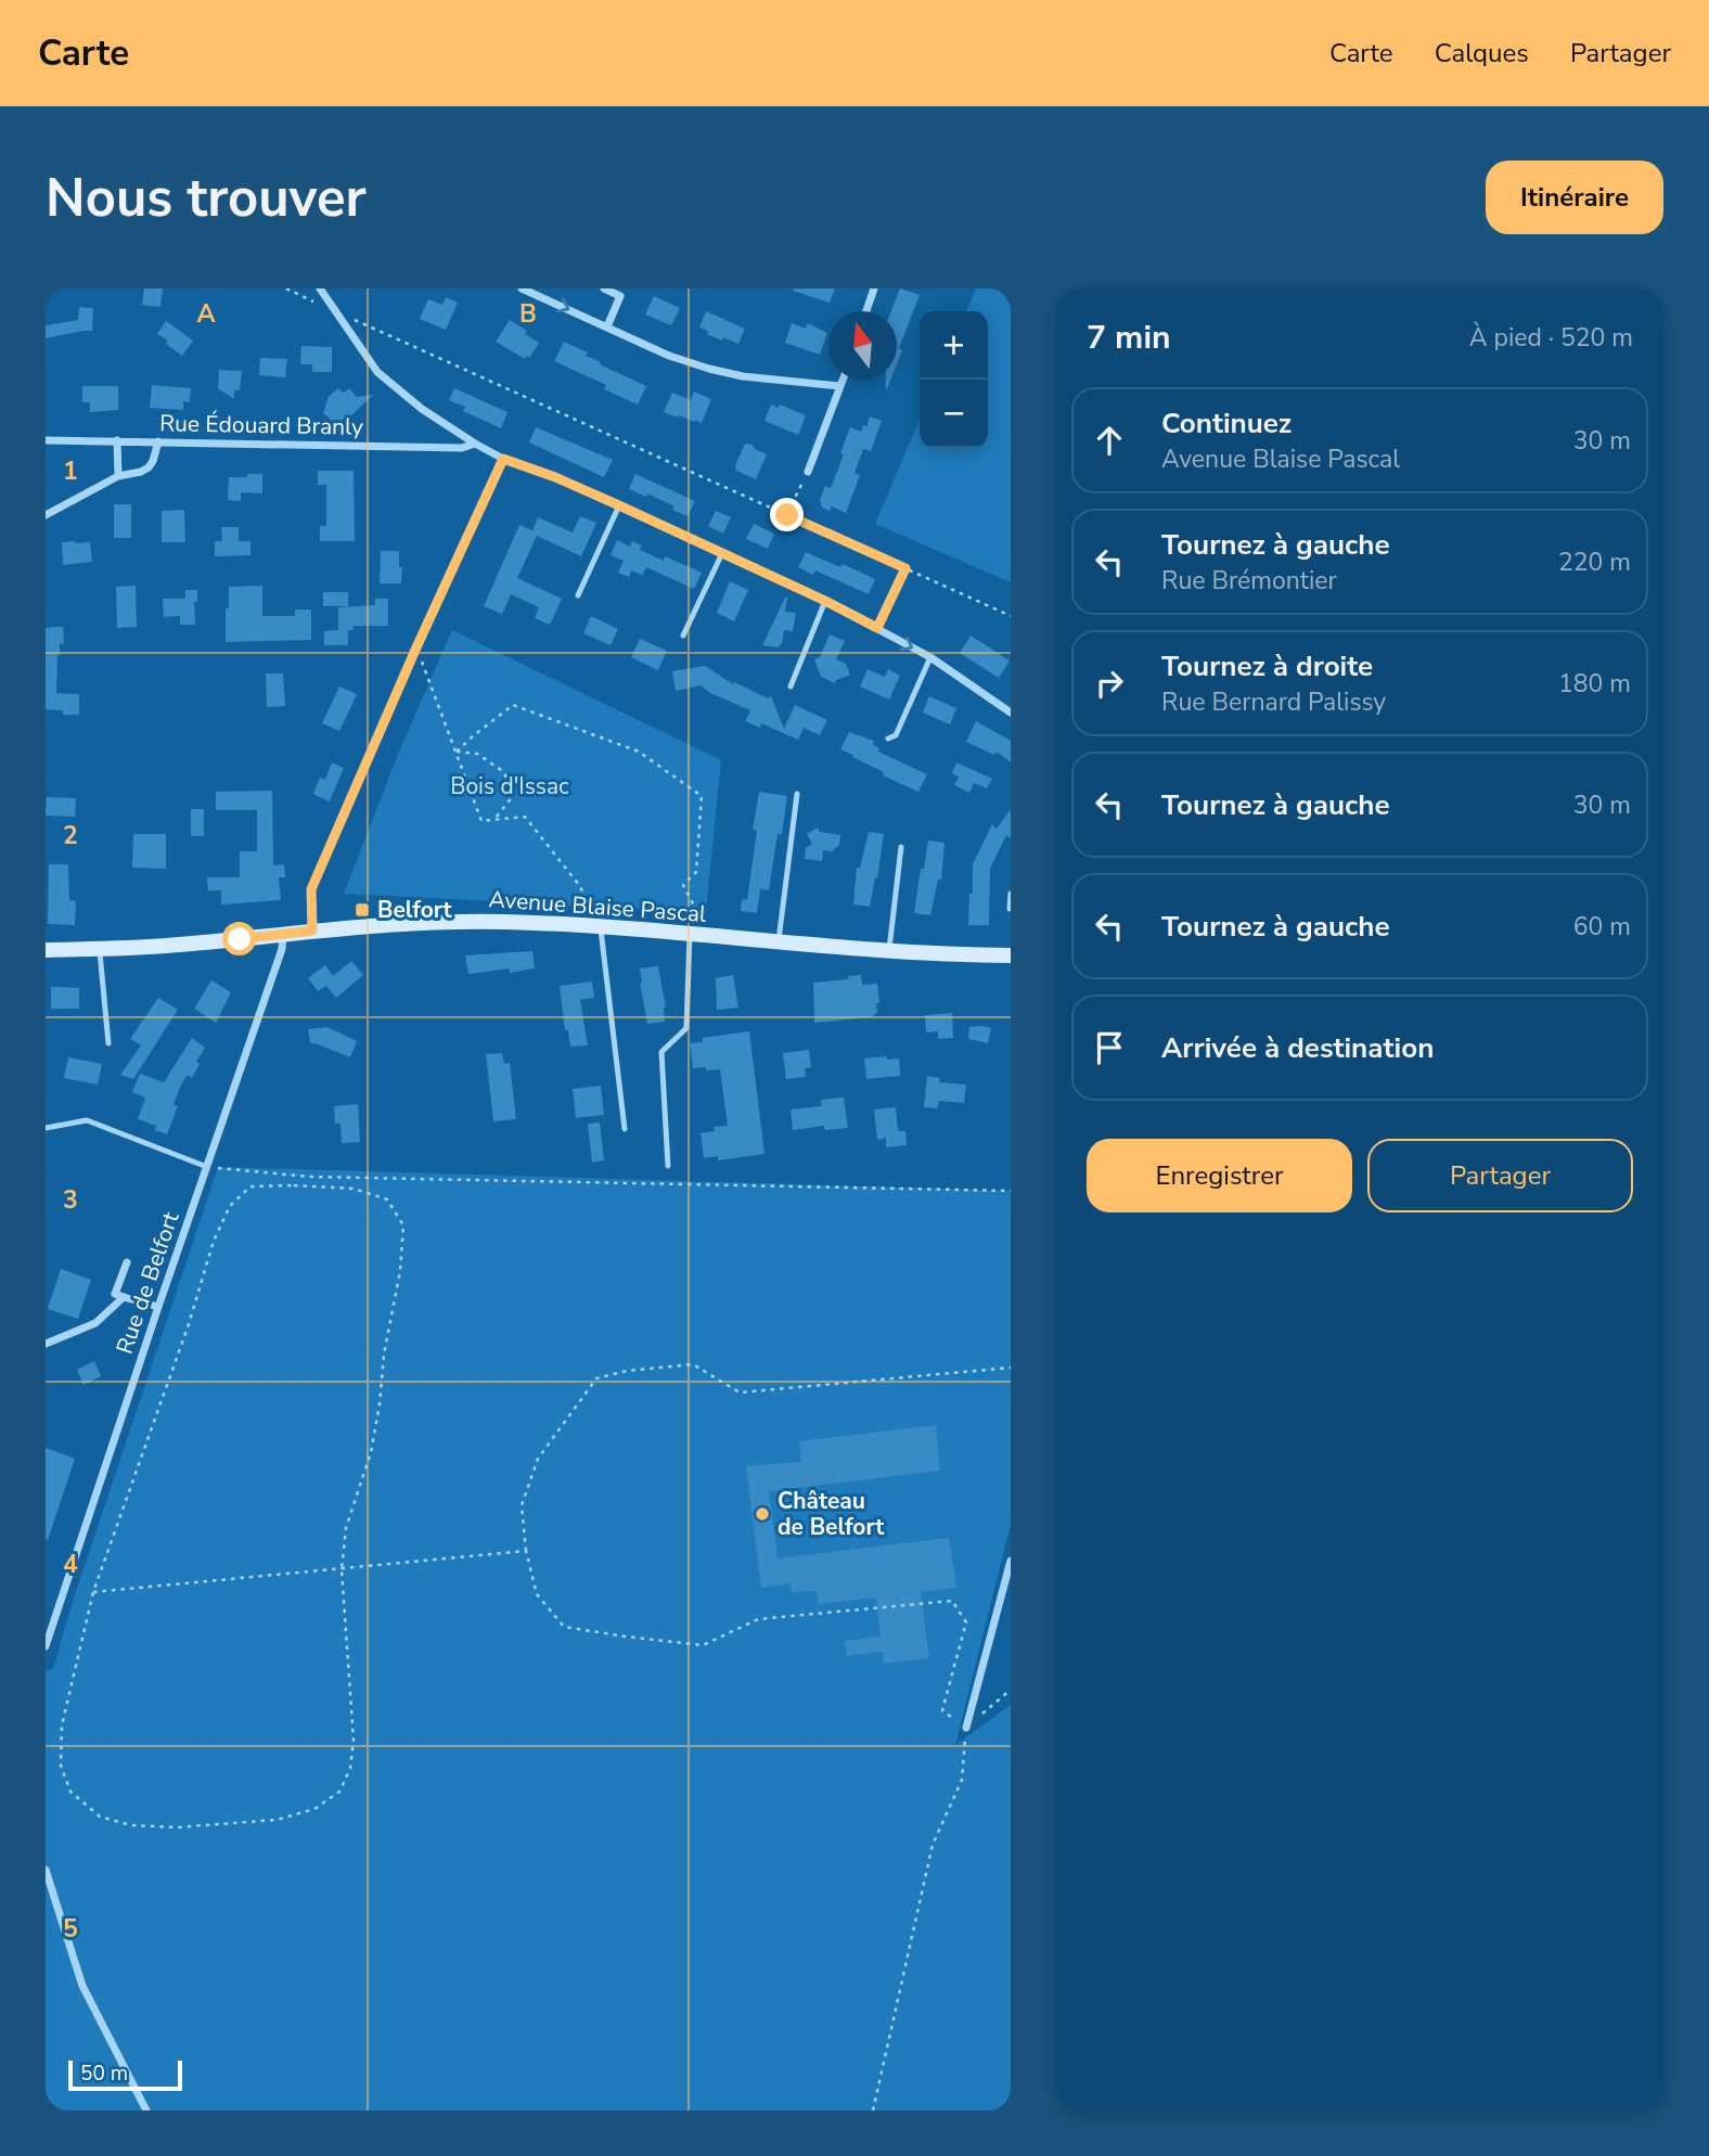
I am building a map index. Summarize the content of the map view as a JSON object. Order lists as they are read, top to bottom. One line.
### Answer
{"streets":{"main road":["Avenue Blaise Pascal"],"street":["Rue Édouard Branly","Rue de Belfort"]},"crossings":[["Avenue Blaise Pascal","Rue de Belfort"]],"parks":["Bois d'Issac"],"places":{"transit":["Belfort"],"other":["Château de Belfort"]},"scale_bar":"50 m","north":"top","page":{"header":"Carte","nav":["Carte","Calques","Partager"],"buttons":["Itinéraire",["Enregistrer","Partager"]],"title":"Nous trouver","heading":["7 min","À pied · 520 m"],"map_buttons":["+","−"],"list":[["Continuez","Avenue Blaise Pascal","30 m"],["Tournez à gauche","Rue Brémontier","220 m"],["Tournez à droite","Rue Bernard Palissy","180 m"],["Tournez à gauche","30 m"],["Tournez à gauche","60 m"],"Arrivée à destination"],"scale":"50 m"},"grid":{"columns":["A","B"],"rows":["1","2","3","4","5"]}}
